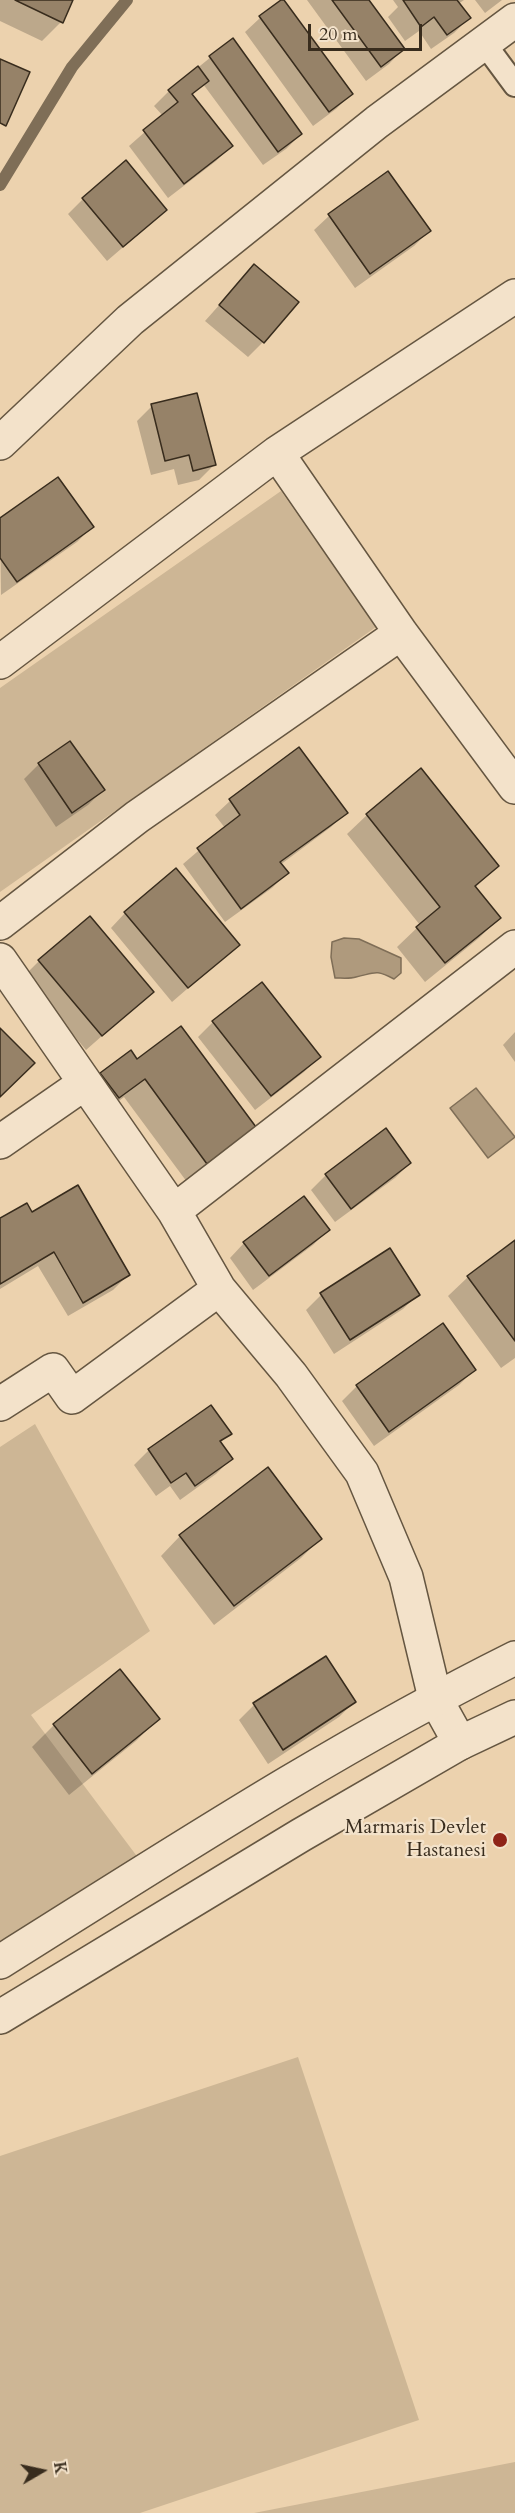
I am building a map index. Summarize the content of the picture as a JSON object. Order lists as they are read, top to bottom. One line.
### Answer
{"places":["Marmaris Devlet Hastanesi"],"scale_bar":"20 m","north":"right"}
